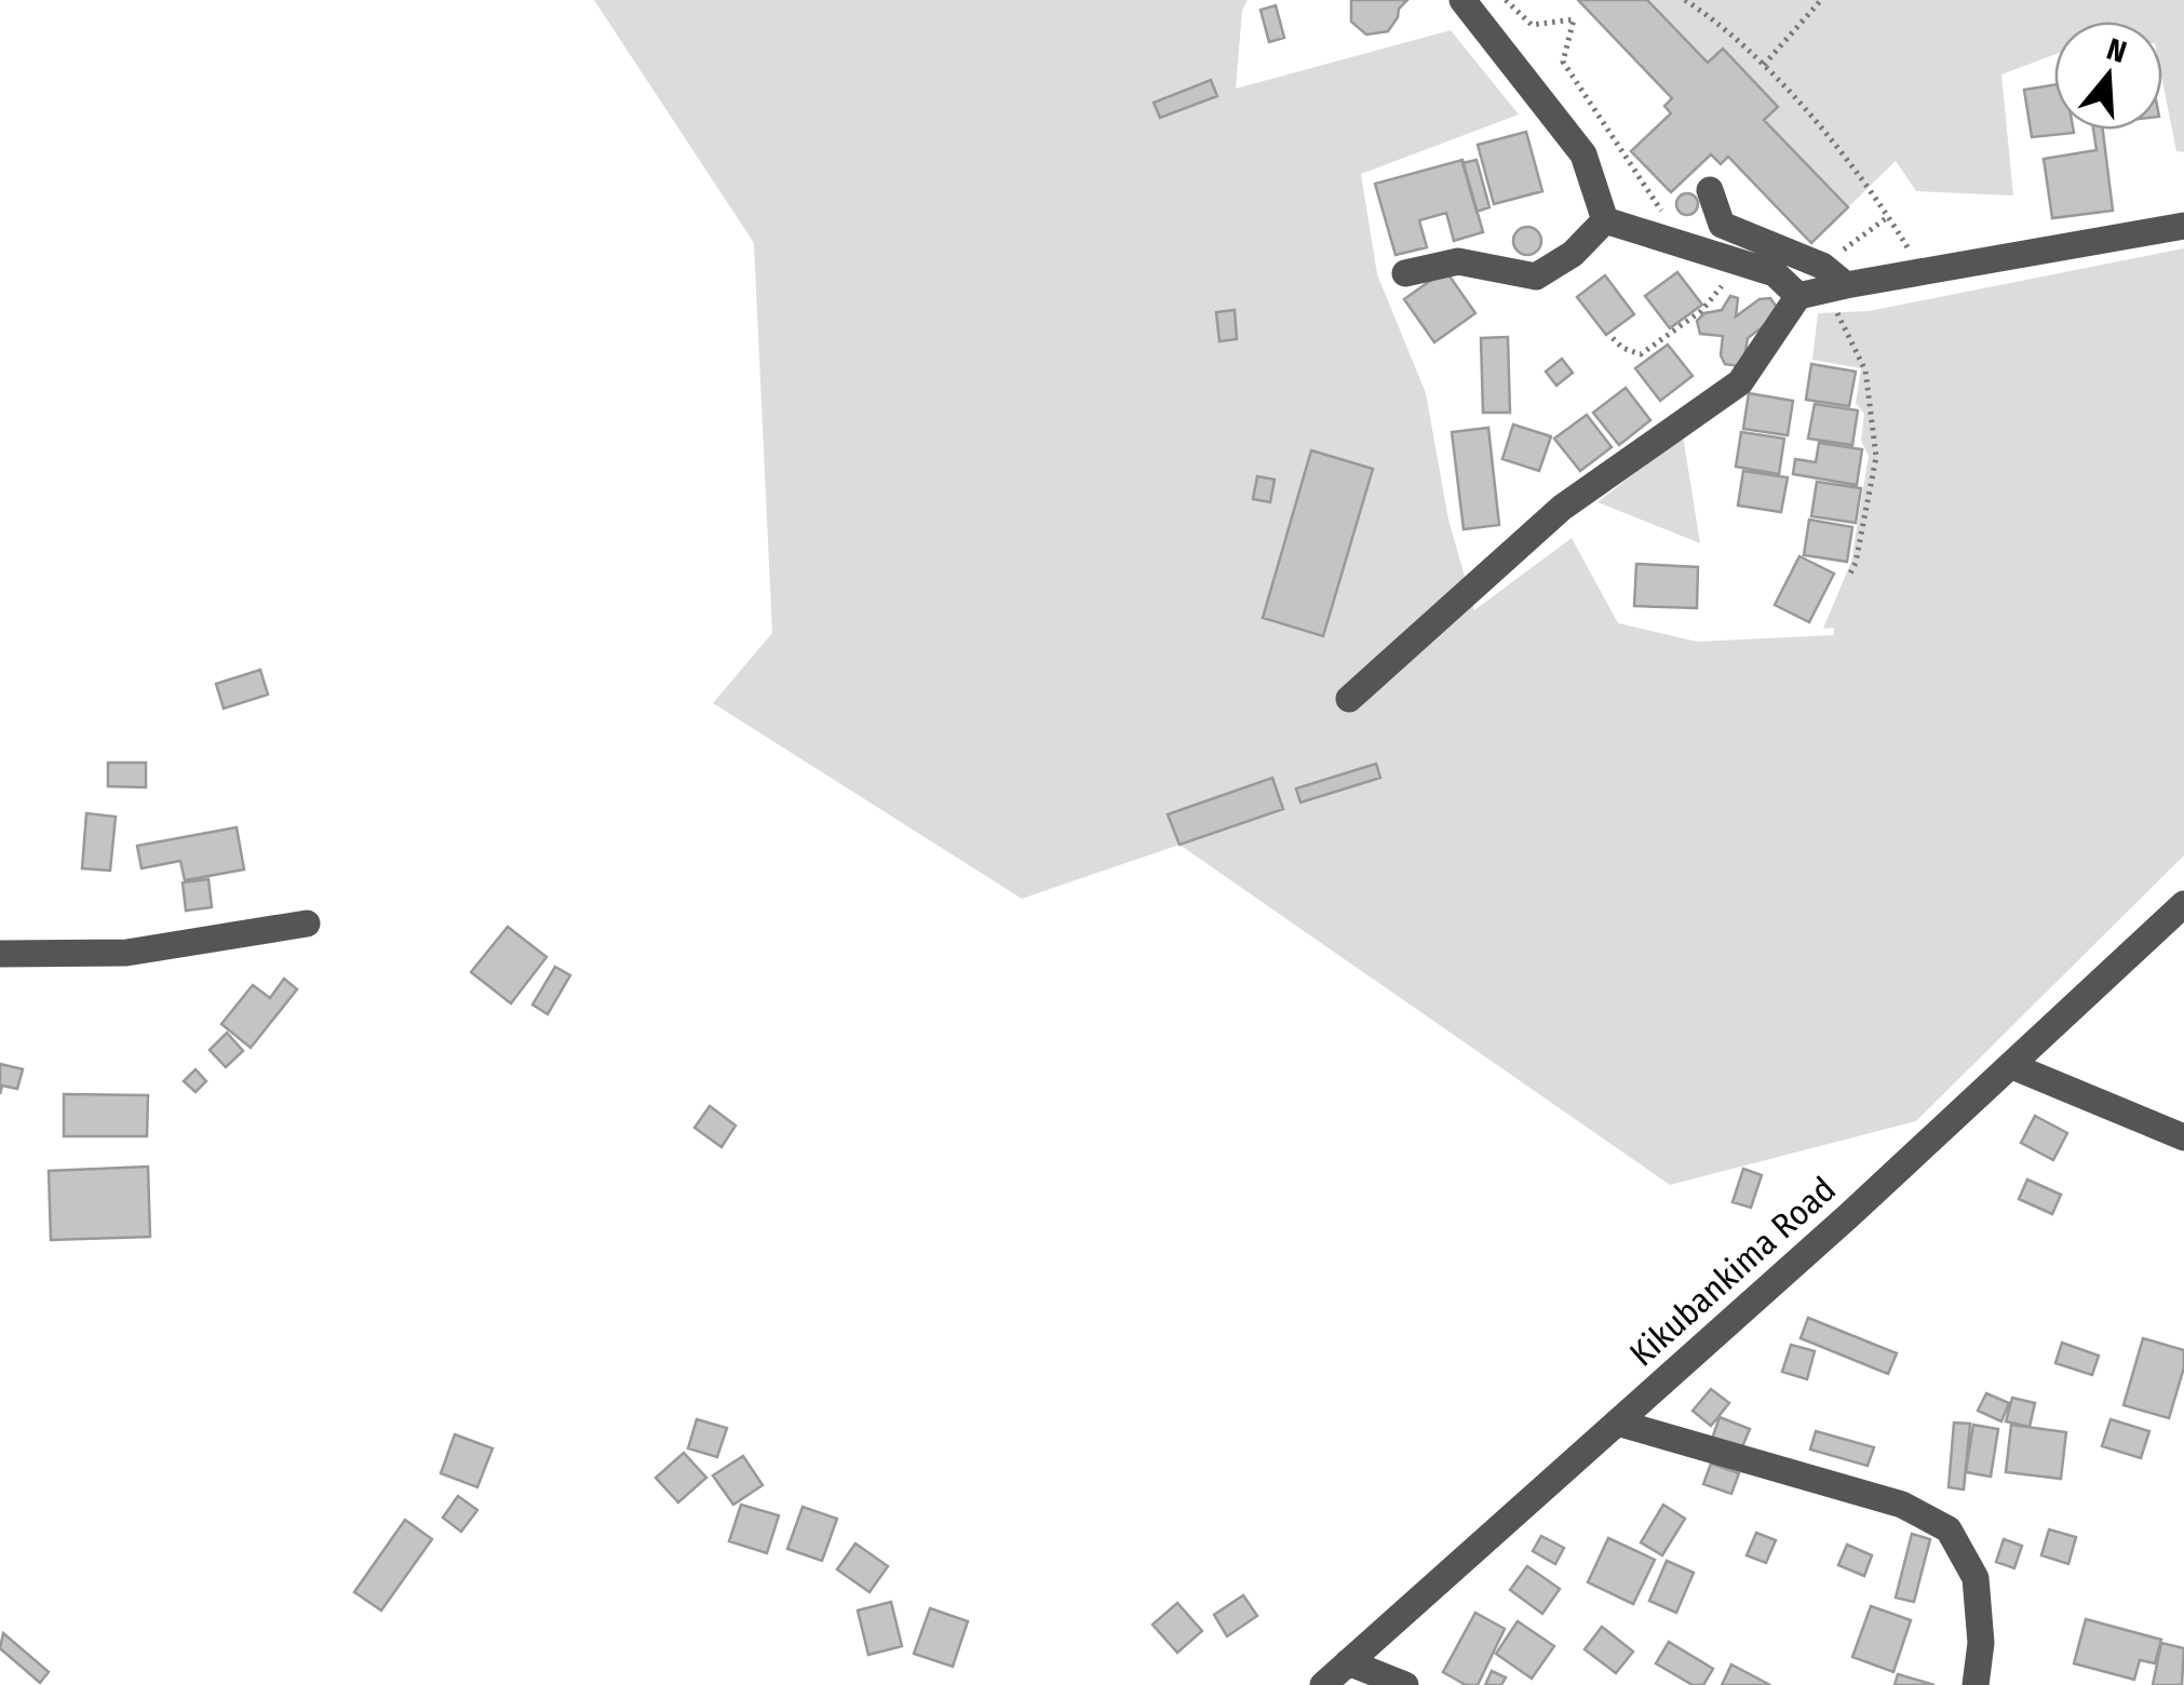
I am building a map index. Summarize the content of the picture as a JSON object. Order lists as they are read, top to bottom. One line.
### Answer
{"streets":{"street":["Kikubankima Road"]},"north":"top"}
